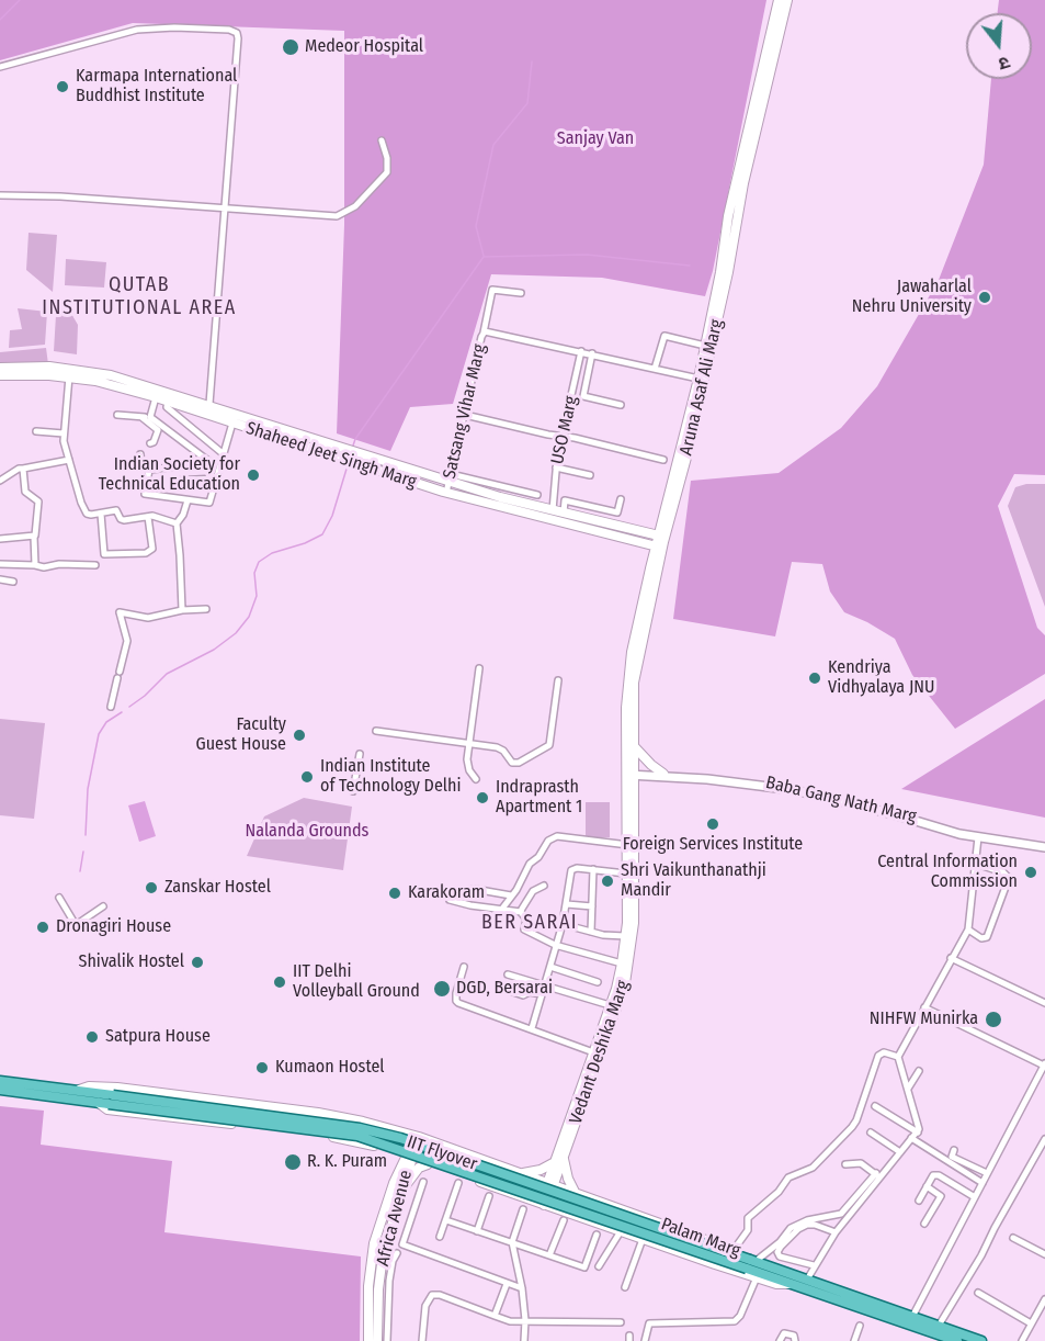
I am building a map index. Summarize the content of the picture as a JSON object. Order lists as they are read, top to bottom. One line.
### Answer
{"streets":{"main road":["Aruna Asaf Ali Marg","Shaheed Jeet Singh Marg","Vedant Deshika Marg","IIT Flyover","Africa Avenue","Palam Marg"],"street":["Satsang Vihar Marg","USO Marg","Baba Gang Nath Marg"]},"crossings":[["Aruna Asaf Ali Marg","Shaheed Jeet Singh Marg"],["Aruna Asaf Ali Marg","Baba Gang Nath Marg"],["Aruna Asaf Ali Marg","Vedant Deshika Marg"],["Satsang Vihar Marg","Shaheed Jeet Singh Marg"],["USO Marg","Shaheed Jeet Singh Marg"],["Baba Gang Nath Marg","Vedant Deshika Marg"],["Vedant Deshika Marg","Palam Marg"],["IIT Flyover","Palam Marg"],["Africa Avenue","Palam Marg"]],"districts":["QUTAB INSTITUTIONAL AREA","BER SARAI"],"parks":["Sanjay Van","Nalanda Grounds"],"places":["Medeor Hospital","Karmapa International Buddhist Institute","Jawaharlal Nehru University","Indian Society for Technical Education","Kendriya Vidhyalaya JNU","Faculty Guest House","Indian Institute of Technology Delhi","Indraprasth Apartment 1","Foreign Services Institute","Central Information Commission","Shri Vaikunthanathji Mandir","Zanskar Hostel","Karakoram","Dronagiri House","Shivalik Hostel","IIT Delhi Volleyball Ground","DGD, Bersarai","NIHFW Munirka","Satpura House","Kumaon Hostel","R. K. Puram"],"north":"bottom"}
